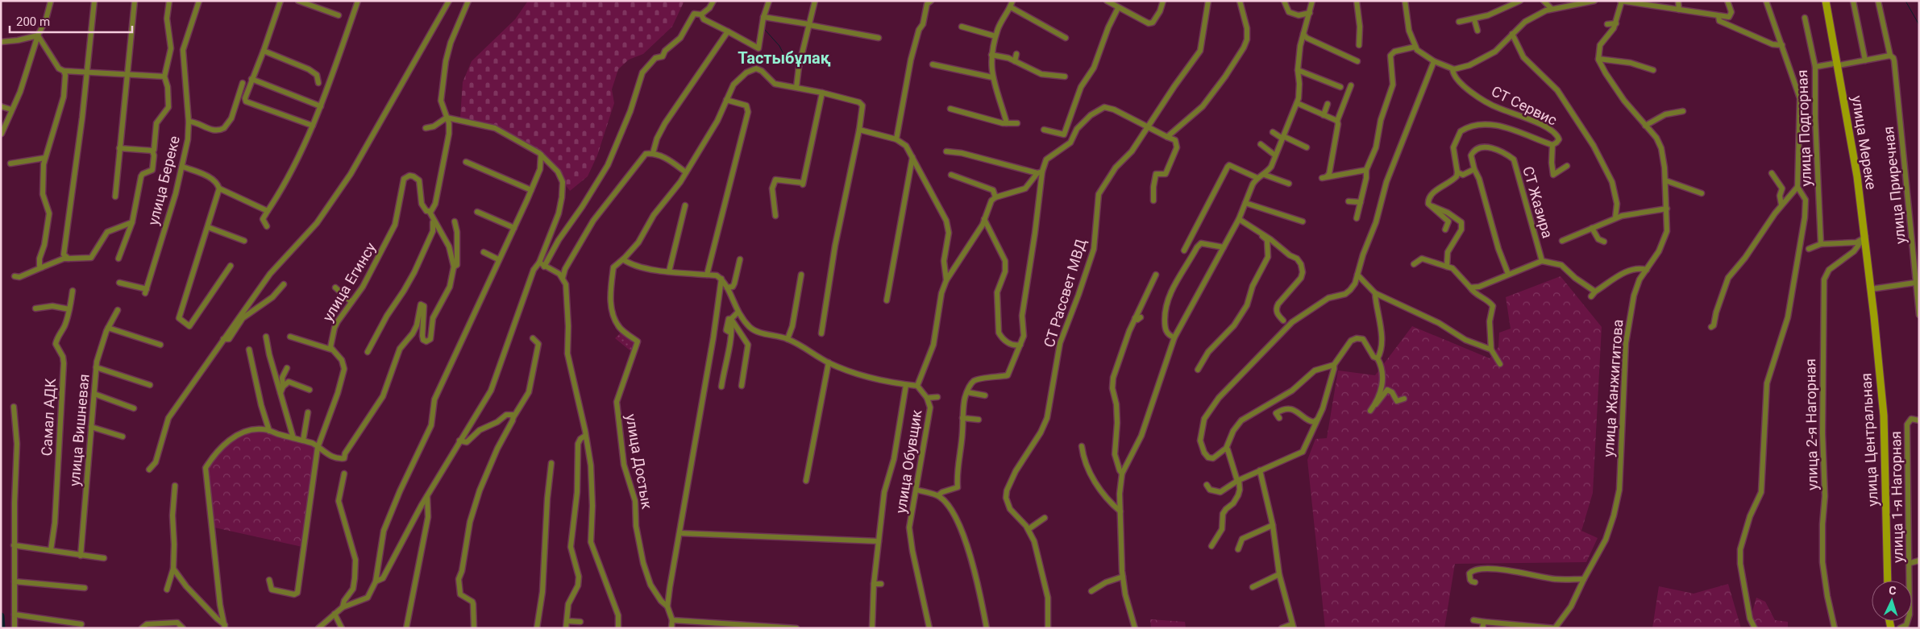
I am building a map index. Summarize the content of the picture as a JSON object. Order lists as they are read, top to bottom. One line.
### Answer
{"streets":{"street":["СТ Сервис","улица Подгорная","улица Мереке","улица Береке","улица Приречная","СТ Жазира","улица Егинсу","СТ Рассвет МВД","улица Жанжигитова","Самал АДК","улица 2-я Нагорная","улица Вишневая","улица Центральная","улица Достык","улица Обувщик","улица 1-я Нагорная"]},"crossings":[["улица Мереке","улица 2-я Нагорная"],["улица Мереке","улица Центральная"]],"districts":["Тастыбұлақ"],"scale_bar":"200 m","north":"top"}
